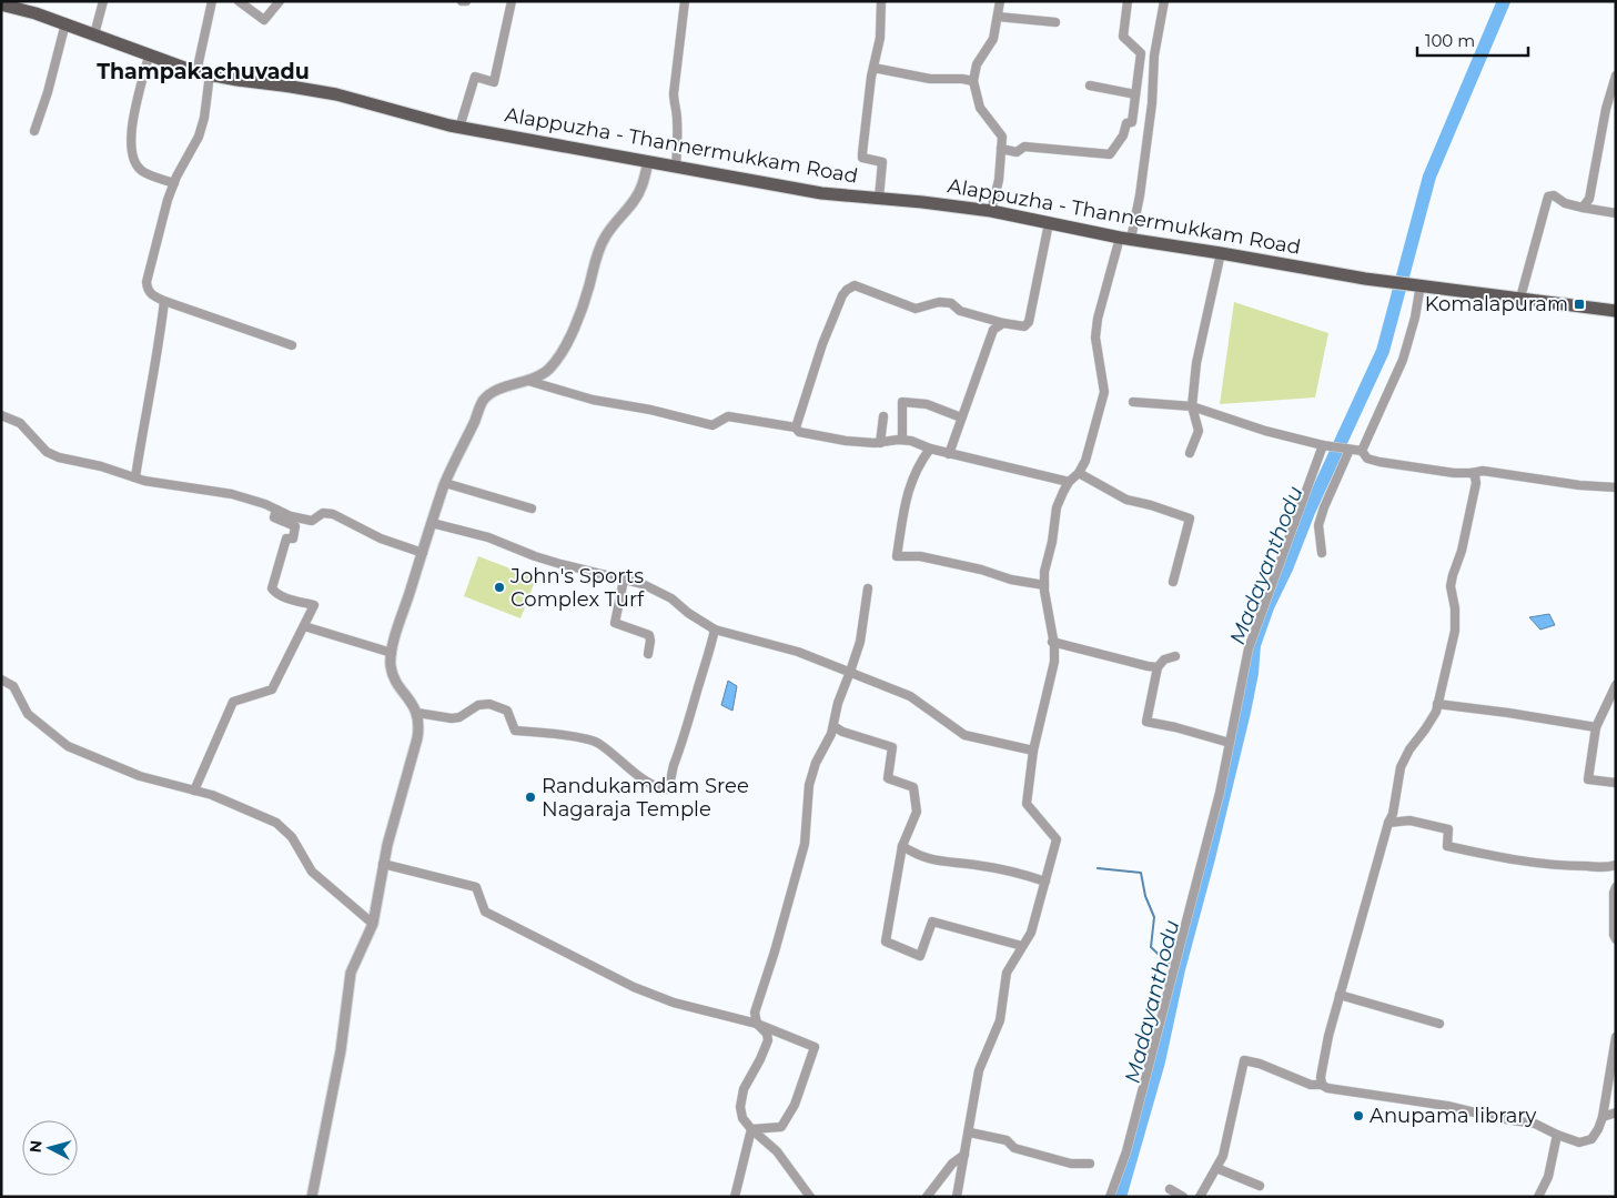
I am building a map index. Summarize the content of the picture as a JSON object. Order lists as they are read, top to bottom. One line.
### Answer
{"streets":{"main road":["Alappuzha - Thannermukkam Road"]},"districts":["Thampakachuvadu"],"water":["Madayanthodu"],"places":{"transit":["Komalapuram"],"other":["John's Sports Complex Turf","Randukamdam Sree Nagaraja Temple","Anupama library"]},"scale_bar":"100 m","north":"left"}
